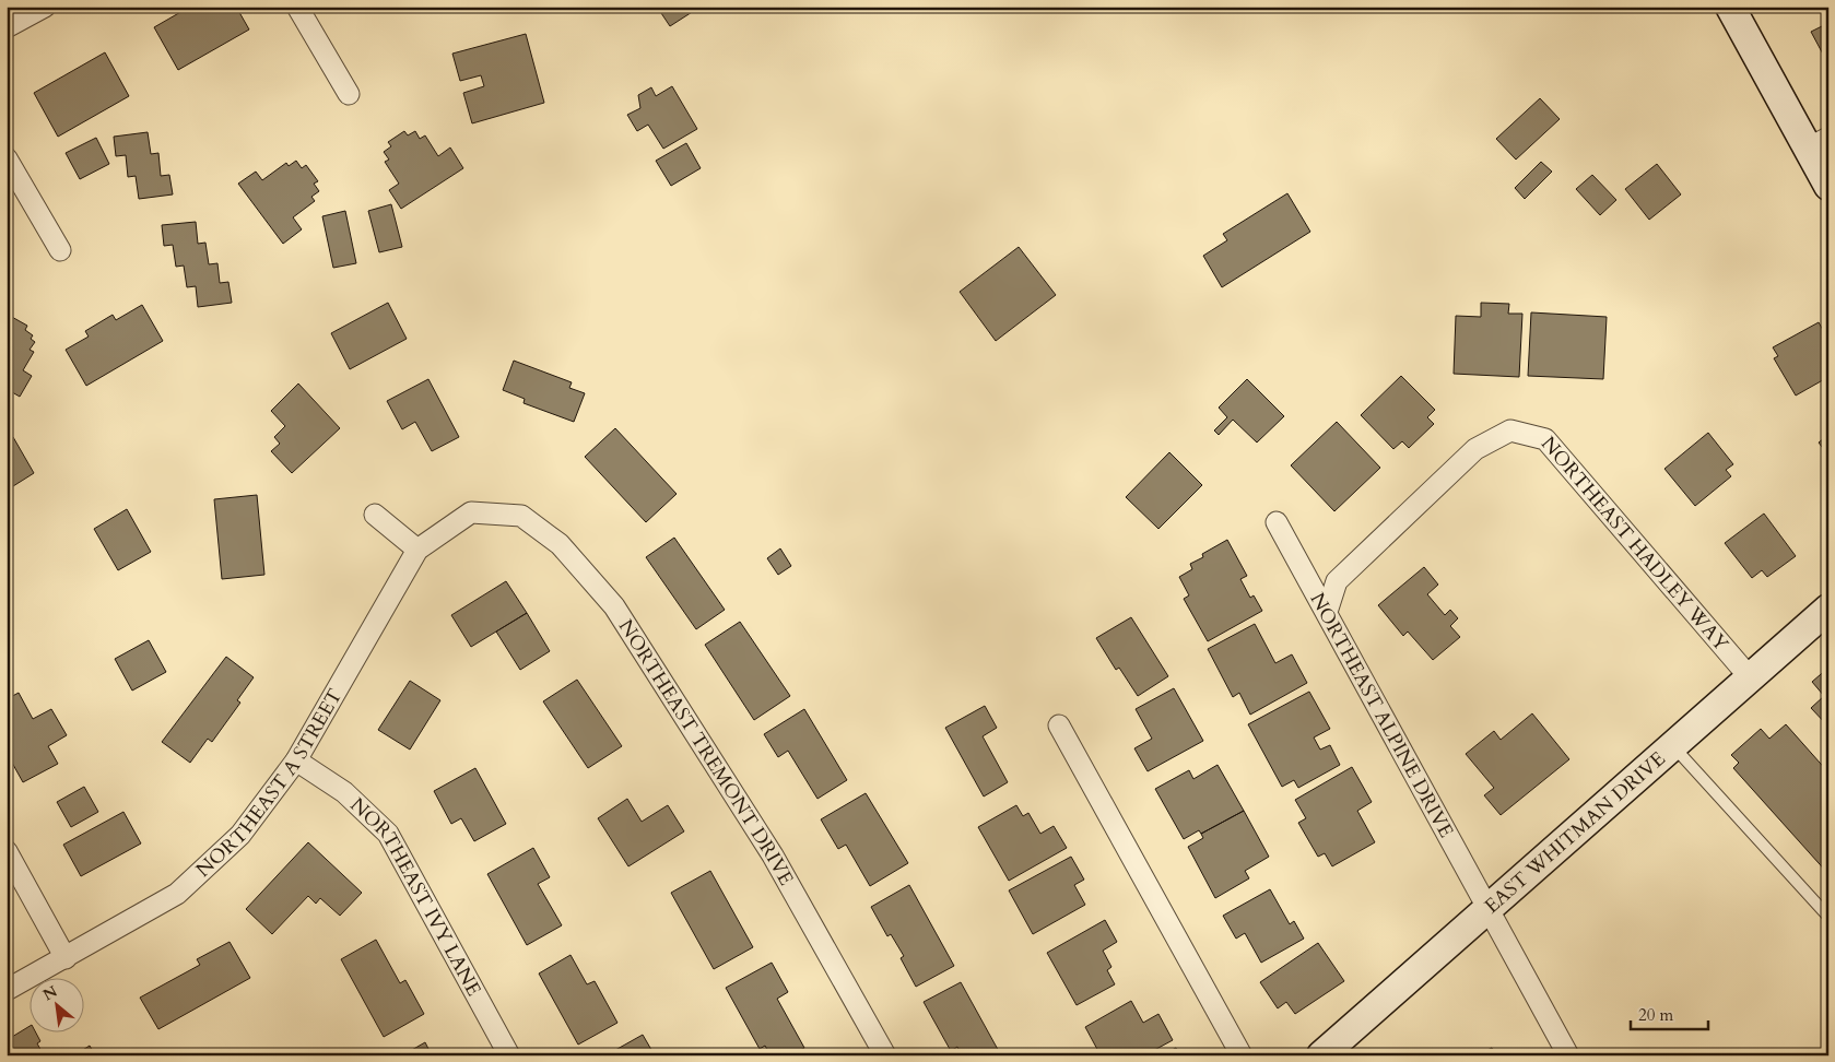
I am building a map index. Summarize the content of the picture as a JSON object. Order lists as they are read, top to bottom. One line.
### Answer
{"streets":{"main road":["EAST WHITMAN DRIVE"],"street":["NORTHEAST HADLEY WAY","NORTHEAST ALPINE DRIVE","NORTHEAST TREMONT DRIVE","NORTHEAST A STREET","NORTHEAST IVY LANE"]},"crossings":[["NORTHEAST HADLEY WAY","NORTHEAST ALPINE DRIVE"],["NORTHEAST HADLEY WAY","EAST WHITMAN DRIVE"],["NORTHEAST ALPINE DRIVE","EAST WHITMAN DRIVE"],["NORTHEAST TREMONT DRIVE","NORTHEAST A STREET"],["NORTHEAST A STREET","NORTHEAST IVY LANE"]],"scale_bar":"20 m","north":"top left"}
